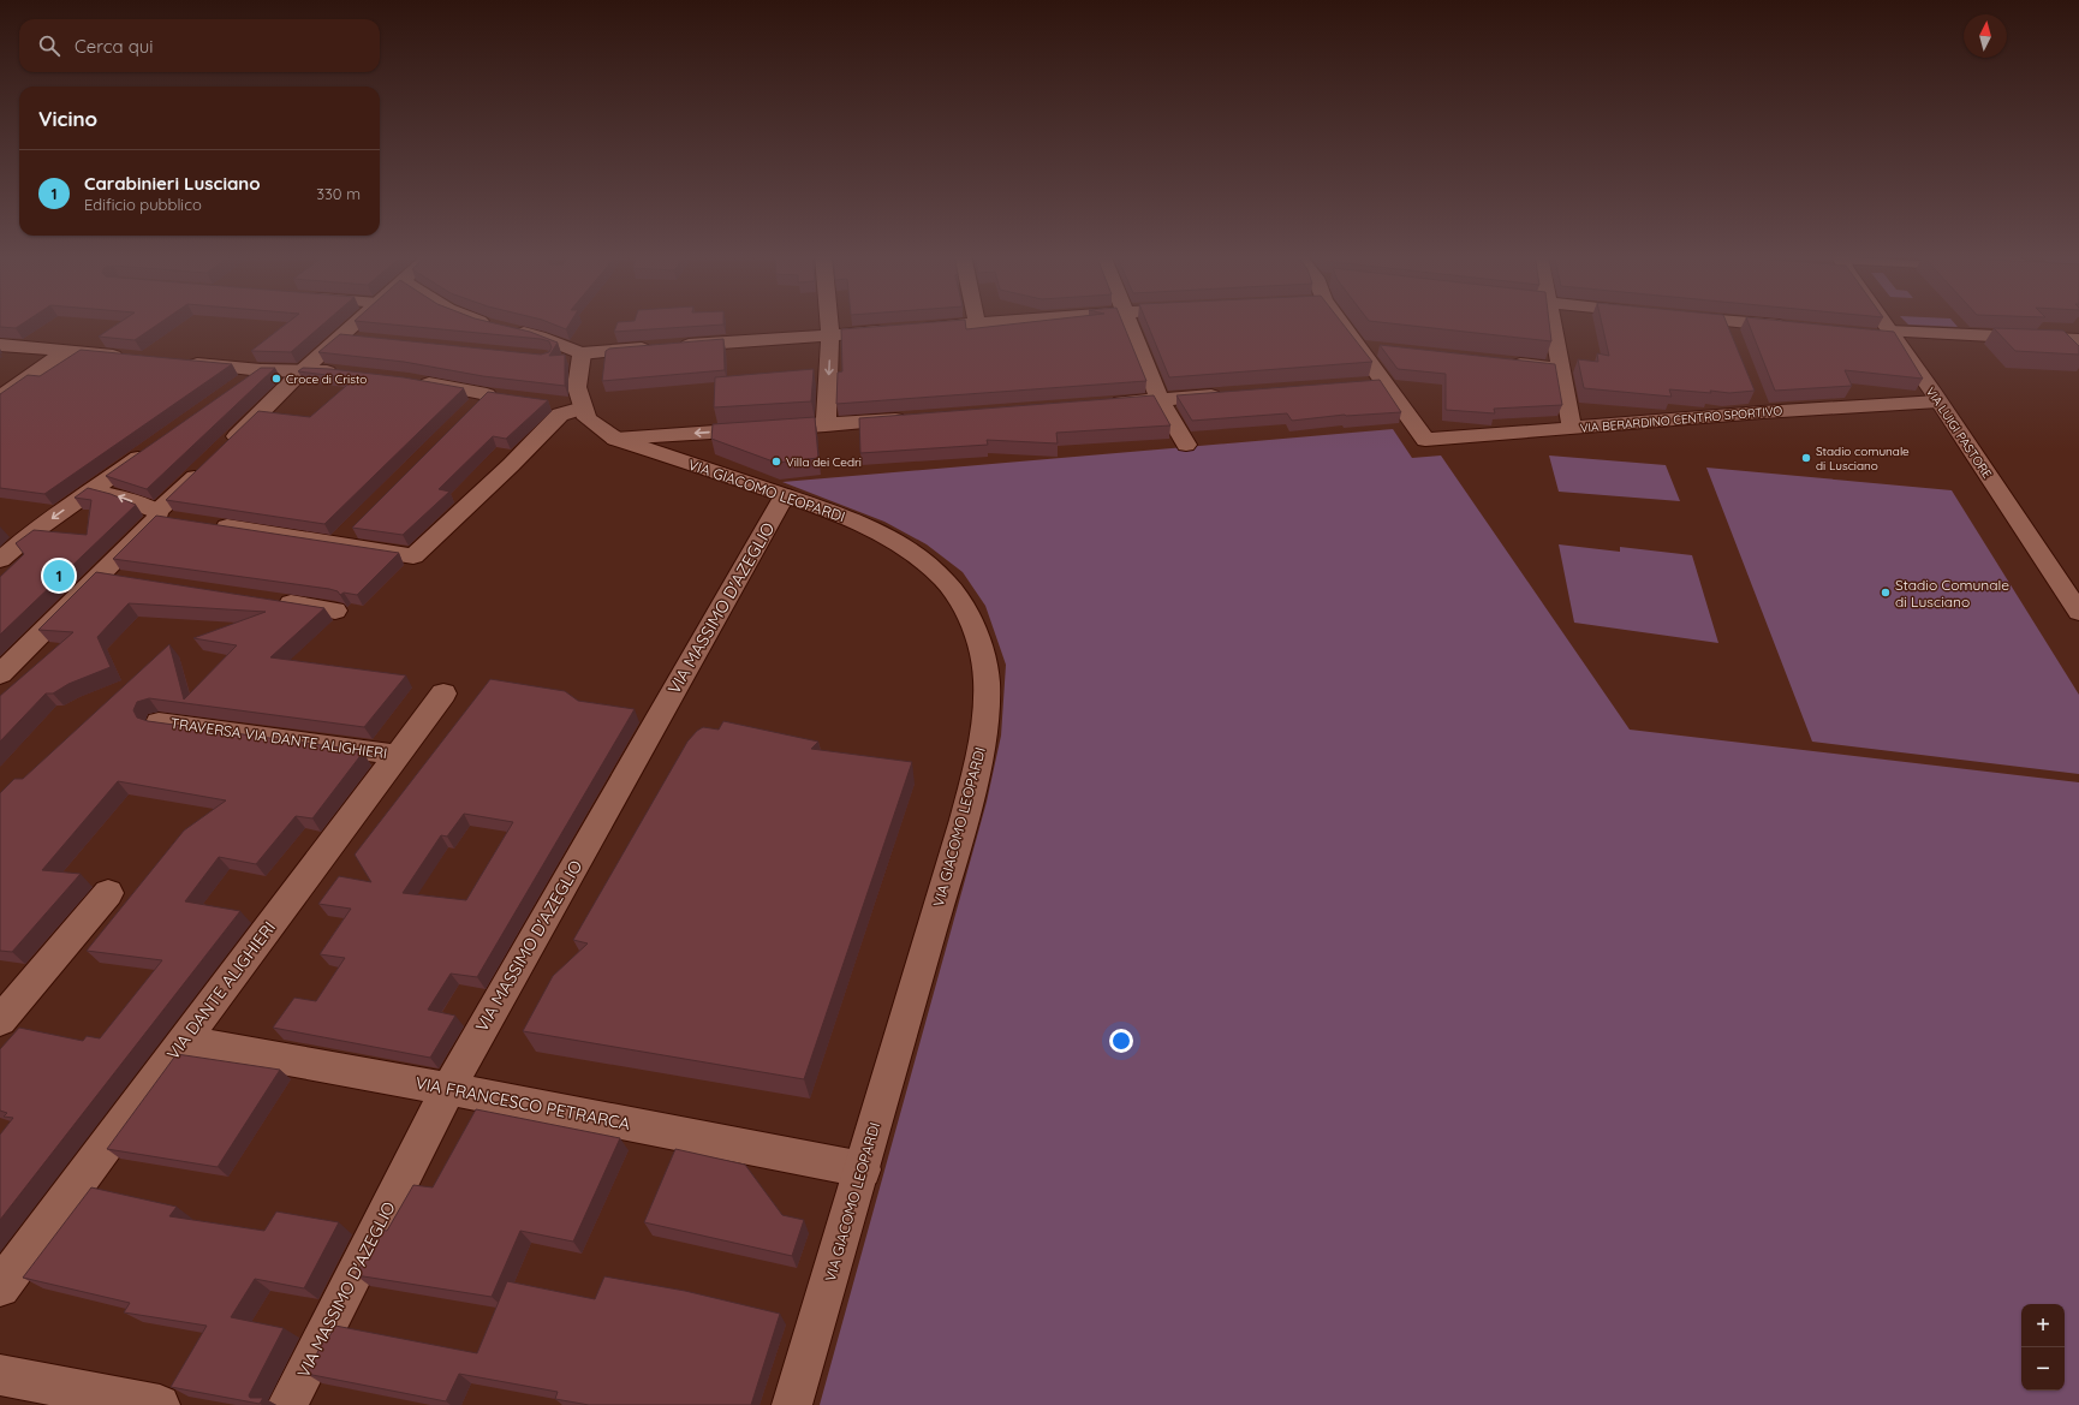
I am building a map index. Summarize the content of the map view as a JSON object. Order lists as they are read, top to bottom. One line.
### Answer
{"streets":{"street":["VIA BERARDINO CENTRO SPORTIVO","VIA LUIGI PASTORE","VIA GIACOMO LEOPARDI","VIA MASSIMO D'AZEGLIO","TRAVERSA VIA DANTE ALIGHIERI","VIA DANTE ALIGHIERI","VIA FRANCESCO PETRARCA"]},"crossings":[["VIA BERARDINO CENTRO SPORTIVO","VIA LUIGI PASTORE"],["VIA GIACOMO LEOPARDI","VIA MASSIMO D'AZEGLIO"],["VIA GIACOMO LEOPARDI","VIA FRANCESCO PETRARCA"],["VIA MASSIMO D'AZEGLIO","VIA FRANCESCO PETRARCA"],["TRAVERSA VIA DANTE ALIGHIERI","VIA DANTE ALIGHIERI"],["VIA DANTE ALIGHIERI","VIA FRANCESCO PETRARCA"]],"places":["Croce di Cristo","Stadio comunale di Lusciano","Villa dei Cedri","Stadio Comunale di Lusciano"],"north":"top","page":{"search":"Cerca qui","heading":"Vicino","list":[{"mark":"1","name":"Carabinieri Lusciano","note":"Edificio pubblico","value":"330 m"}],"pins":"1","map_buttons":["+","−"]}}
